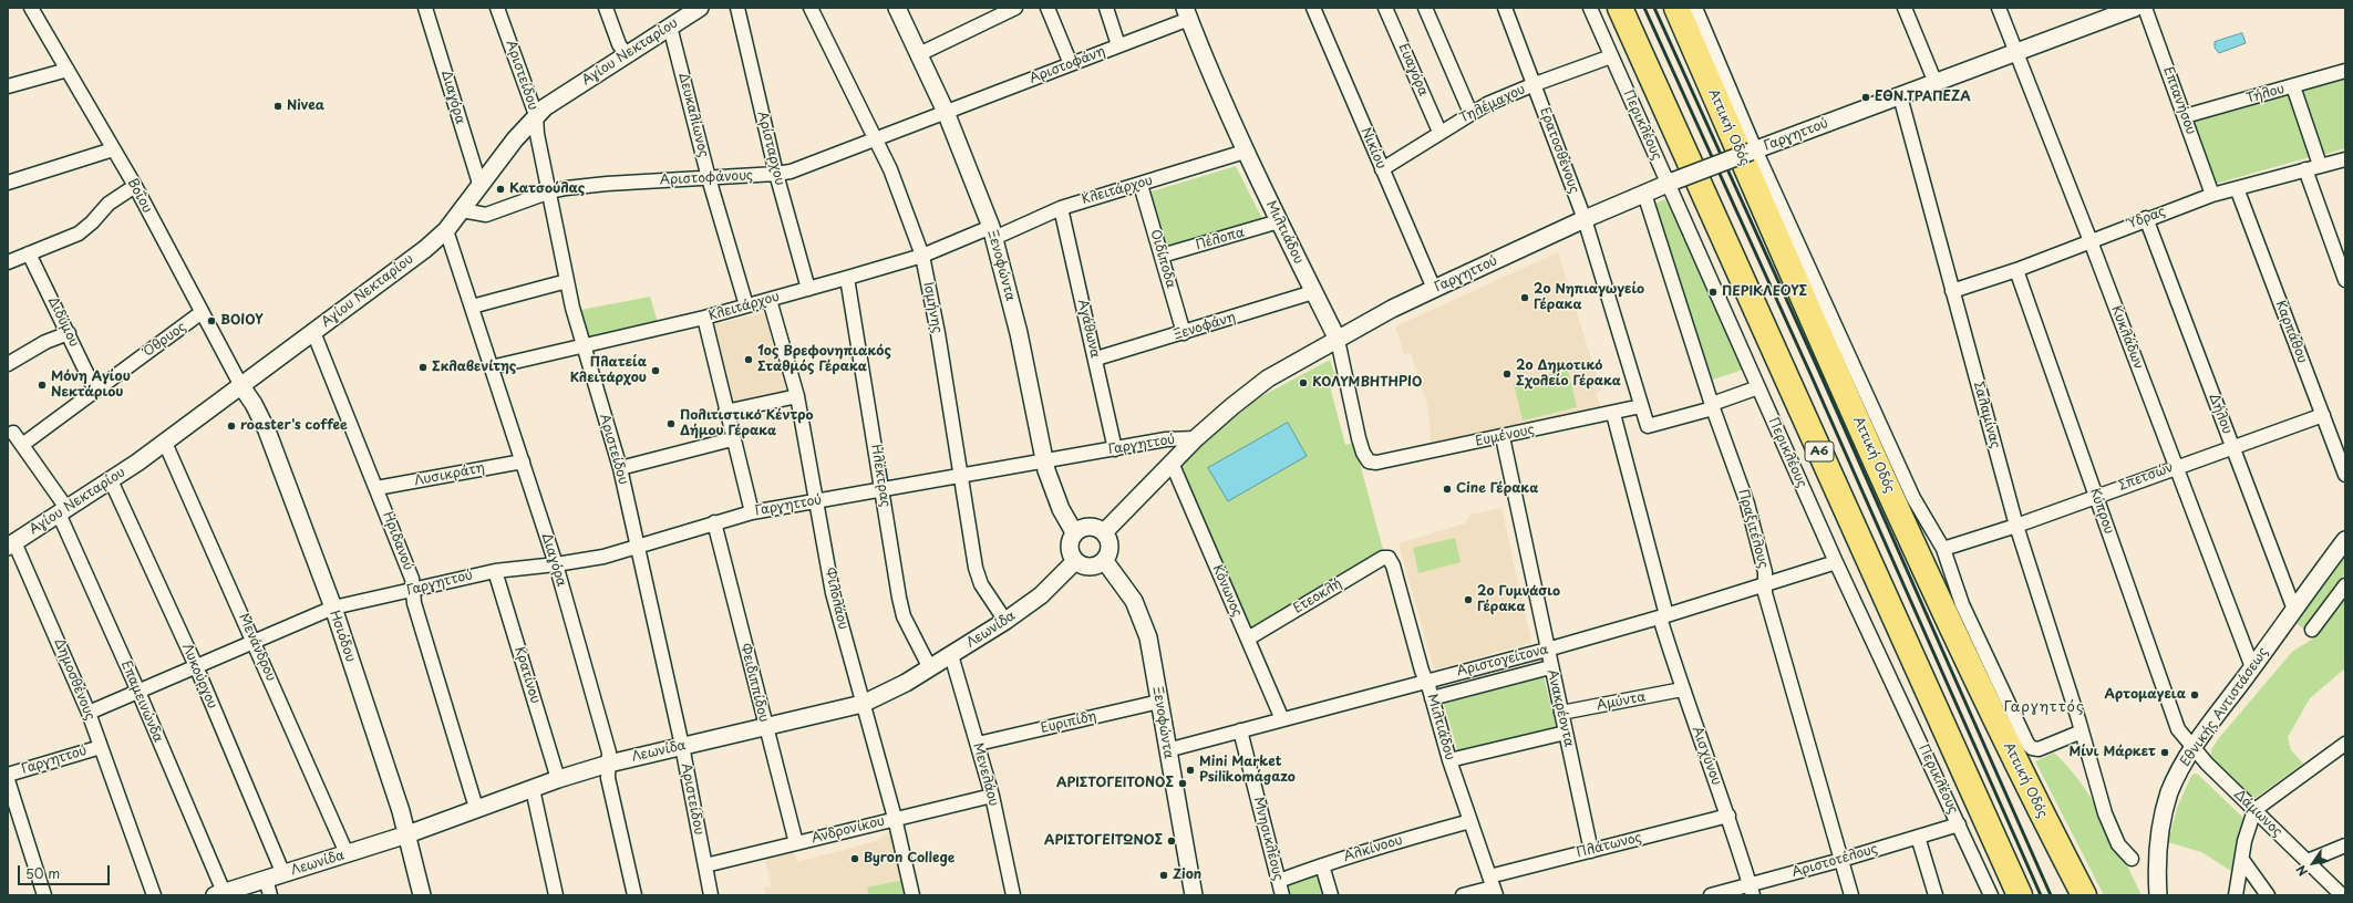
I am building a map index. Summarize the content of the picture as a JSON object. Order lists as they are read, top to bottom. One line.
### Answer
{"streets":{"highway":["Αττική Οδός","Α6"],"street":["Αγίου Νεκταρίου","Αριστοφάνη","Ευαγόρα","Αριστείδου","Τήλου","Διαγόρα","Επτανήσου","Τηλέμαχου","Δευκαλίωνος","Περικλέους","Γαργηττού","Αρίσταρχου","Νικίου","Ερατοσθένους","Αριστοφάνους","Κλειτάρχου","Βοΐου","Ύδρας","Μιλτιάδου","Πέλοπα","Οιδίποδα","Ξενοφώντα","Ισμήνης","Διδύμου","Ξενοφάνη","Αγάθωνα","Καρπάθου","Κυκλάδων","Όθρυος","Δήλου","Σαλαμίνας","Ευμένους","Λυσικράτη","Ηλέκτρας","Σπετσών","Κύπρου","Πραξιτέλους","Ηριδανού","Κόνωνος","Ετεοκλή","Φιλολάου","Λεωνίδα","Ησιόδου","Μενάνδρου","Αριστογείτονα","Κρατίνου","Λυκούργου","Δημοσθένους","Φειδιππίδου","Επαμεινώνδα","Αμύντα","Εθνικής Αντιστάσεως","Ανακρέοντα","Ευριπίδη","Αισχύνου","Μενελάου","Δάμωνος","Ανδρονίκου","Μνησικλέους","Πλάτωνος","Αλκίνοου","Αριστοτέλους"]},"crossings":[["Αγίου Νεκταρίου","Αριστείδου"],["Αγίου Νεκταρίου","Διαγόρα"],["Αγίου Νεκταρίου","Δευκαλίωνος"],["Αγίου Νεκταρίου","Αριστοφάνους"],["Αγίου Νεκταρίου","Βοΐου"],["Αγίου Νεκταρίου","Ηριδανού"],["Αγίου Νεκταρίου","Ησιόδου"],["Αγίου Νεκταρίου","Μενάνδρου"],["Αγίου Νεκταρίου","Λυκούργου"],["Αγίου Νεκταρίου","Δημοσθένους"],["Αγίου Νεκταρίου","Επαμεινώνδα"],["Αριστοφάνη","Αριστοφάνους"],["Αριστοφάνη","Μιλτιάδου"],["Αριστοφάνη","Ξενοφώντα"],["Ευαγόρα","Τηλέμαχου"],["Αριστείδου","Γαργηττού"],["Αριστείδου","Αριστοφάνους"],["Αριστείδου","Κλειτάρχου"],["Αριστείδου","Λεωνίδα"],["Αριστείδου","Ανδρονίκου"],["Τήλου","Επτανήσου"],["Διαγόρα","Γαργηττού"],["Διαγόρα","Κλειτάρχου"],["Διαγόρα","Λυσικράτη"],["Διαγόρα","Λεωνίδα"],["Επτανήσου","Ύδρας"],["Τηλέμαχου","Περικλέους"],["Τηλέμαχου","Νικίου"],["Τηλέμαχου","Ερατοσθένους"],["Δευκαλίωνος","Αριστοφάνους"],["Δευκαλίωνος","Κλειτάρχου"],["Περικλέους","Γαργηττού"],["Περικλέους","Αριστογείτονα"],["Περικλέους","Αριστοτέλους"],["Γαργηττού","Νικίου"],["Γαργηττού","Ερατοσθένους"],["Γαργηττού","Μιλτιάδου"],["Γαργηττού","Ξενοφώντα"],["Γαργηττού","Ισμήνης"],["Γαργηττού","Αγάθωνα"],["Γαργηττού","Κυκλάδων"],["Γαργηττού","Σαλαμίνας"],["Γαργηττού","Ηλέκτρας"],["Γαργηττού","Πραξιτέλους"],["Γαργηττού","Ηριδανού"],["Γαργηττού","Φιλολάου"],["Γαργηττού","Ησιόδου"],["Γαργηττού","Μενάνδρου"],["Γαργηττού","Κρατίνου"],["Γαργηττού","Λυκούργου"],["Γαργηττού","Δημοσθένους"],["Γαργηττού","Φειδιππίδου"],["Γαργηττού","Επαμεινώνδα"],["Αρίσταρχου","Αριστοφάνους"],["Αρίσταρχου","Κλειτάρχου"],["Ερατοσθένους","Ευμένους"],["Ερατοσθένους","Πραξιτέλους"],["Αριστοφάνους","Ξενοφώντα"],["Αριστοφάνους","Ισμήνης"],["Κλειτάρχου","Μιλτιάδου"],["Κλειτάρχου","Οιδίποδα"],["Κλειτάρχου","Ξενοφώντα"],["Κλειτάρχου","Ισμήνης"],["Κλειτάρχου","Αγάθωνα"],["Κλειτάρχου","Ηλέκτρας"],["Κλειτάρχου","Φιλολάου"],["Βοΐου","Όθρυος"],["Βοΐου","Ησιόδου"],["Ύδρας","Καρπάθου"],["Ύδρας","Κυκλάδων"],["Ύδρας","Δήλου"],["Ύδρας","Σαλαμίνας"],["Ύδρας","Κύπρου"],["Μιλτιάδου","Πέλοπα"],["Μιλτιάδου","Ξενοφάνη"],["Μιλτιάδου","Ευμένους"],["Μιλτιάδου","Ετεοκλή"],["Μιλτιάδου","Αριστογείτονα"],["Μιλτιάδου","Πλάτωνος"],["Μιλτιάδου","Αλκίνοου"],["Πέλοπα","Οιδίποδα"],["Οιδίποδα","Ξενοφάνη"],["Ξενοφώντα","Λεωνίδα"],["Ξενοφώντα","Αριστογείτονα"],["Ξενοφώντα","Ευριπίδη"],["Ισμήνης","Λεωνίδα"],["Διδύμου","Όθρυος"],["Ξενοφάνη","Αγάθωνα"],["Καρπάθου","Σπετσών"],["Κυκλάδων","Σπετσών"],["Κυκλάδων","Εθνικής Αντιστάσεως"],["Όθρυος","Επαμεινώνδα"],["Δήλου","Σπετσών"],["Δήλου","Εθνικής Αντιστάσεως"],["Σαλαμίνας","Σπετσών"],["Ευμένους","Ανακρέοντα"],["Ευμένους","Αισχύνου"],["Λυσικράτη","Ηριδανού"],["Ηλέκτρας","Λεωνίδα"],["Σπετσών","Κύπρου"],["Κύπρου","Εθνικής Αντιστάσεως"],["Κύπρου","Δάμωνος"],["Πραξιτέλους","Αριστογείτονα"],["Πραξιτέλους","Αριστοτέλους"],["Ηριδανού","Λεωνίδα"],["Κόνωνος","Ετεοκλή"],["Κόνωνος","Αριστογείτονα"],["Φιλολάου","Λεωνίδα"],["Φιλολάου","Ανδρονίκου"],["Λεωνίδα","Ησιόδου"],["Λεωνίδα","Μενάνδρου"],["Λεωνίδα","Κρατίνου"],["Λεωνίδα","Λυκούργου"],["Λεωνίδα","Φειδιππίδου"],["Λεωνίδα","Επαμεινώνδα"],["Λεωνίδα","Μενελάου"],["Αριστογείτονα","Ανακρέοντα"],["Αριστογείτονα","Αισχύνου"],["Αριστογείτονα","Μνησικλέους"],["Φειδιππίδου","Ανδρονίκου"],["Αμύντα","Ανακρέοντα"],["Αμύντα","Αισχύνου"],["Εθνικής Αντιστάσεως","Δάμωνος"],["Ανακρέοντα","Πλάτωνος"],["Ευριπίδη","Μενελάου"],["Αισχύνου","Πλάτωνος"],["Αισχύνου","Αριστοτέλους"],["Μενελάου","Ανδρονίκου"],["Μνησικλέους","Αλκίνοου"]],"districts":["Γαργηττός"],"places":["ΕΘΝ.ΤΡΑΠΕΖΑ","Nivea","Κατσούλας","ΠΕΡΙΚΛΕΟΥΣ","2ο Νηπιαγωγείο Γέρακα","ΒΟΙΟΥ","1ος Βρεφονηπιακός Σταθμός Γέρακα","Σκλαβενίτης","Πλατεία Κλειτάρχου","2ο Δημοτικό Σχολείο Γέρακα","ΚΟΛΥΜΒΗΤΗΡΙΟ","Μόνη Αγίου Νεκτάριου","Πολιτιστικό Κέντρο Δήμου Γέρακα","roaster's coffee","Cine Γέρακα","2ο Γυμνάσιο Γέρακα","Αρτομαγεια","Μίνι Μάρκετ","Mini Market Psilikomágazo","ΑΡΙΣΤΟΓΕΙΤΟΝΟΣ","ΑΡΙΣΤΟΓΕΙΤΩΝΟΣ","Byron College","Zion"],"scale_bar":"50 m","north":"bottom left"}
